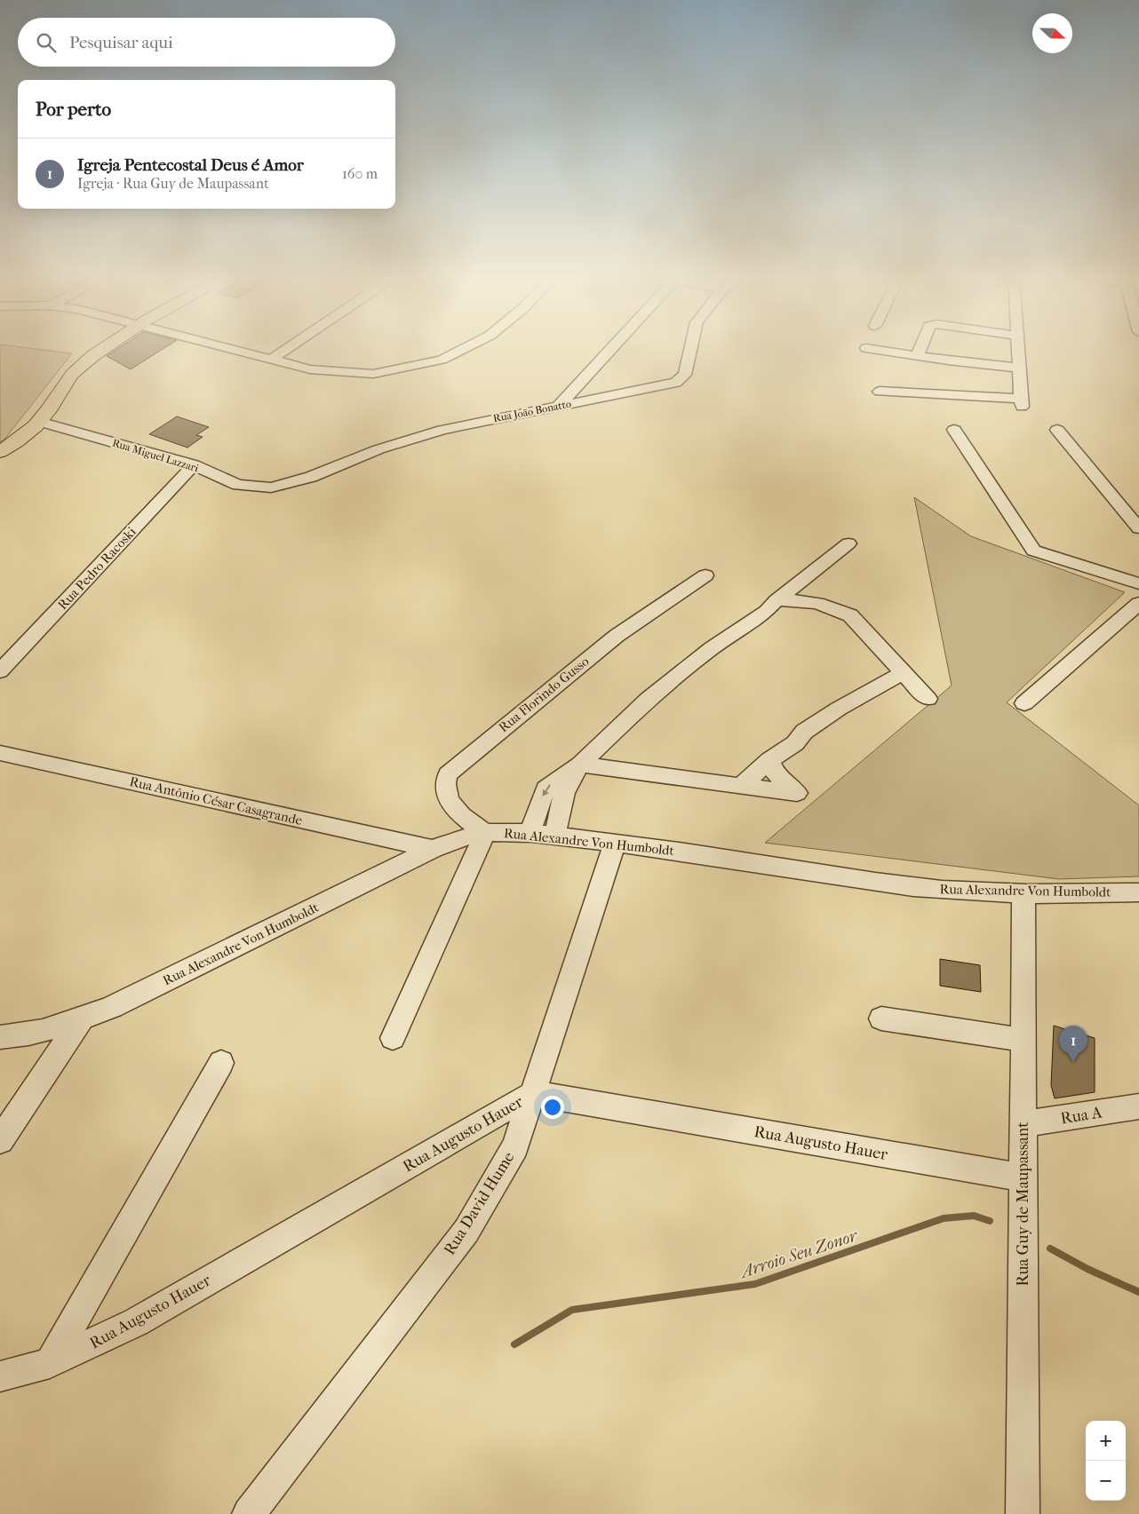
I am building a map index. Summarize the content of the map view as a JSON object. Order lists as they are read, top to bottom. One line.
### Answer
{"streets":{"street":["Rua João Bonatto","Rua Miguel Lazzari","Rua Pedro Racoski","Rua Florindo Gusso","Rua Antônio César Casagrande","Rua Alexandre Von Humboldt","Rua A","Rua Augusto Hauer","Rua David Hume","Rua Guy de Maupassant"]},"crossings":[["Rua João Bonatto","Rua Miguel Lazzari"],["Rua Miguel Lazzari","Rua Pedro Racoski"],["Rua Florindo Gusso","Rua Alexandre Von Humboldt"],["Rua Antônio César Casagrande","Rua Alexandre Von Humboldt"],["Rua Alexandre Von Humboldt","Rua David Hume"],["Rua Alexandre Von Humboldt","Rua Guy de Maupassant"],["Rua A","Rua Guy de Maupassant"],["Rua Augusto Hauer","Rua David Hume"],["Rua Augusto Hauer","Rua Guy de Maupassant"]],"water":["Arroio Seu Zonor"],"north":"right","page":{"search":"Pesquisar aqui","heading":"Por perto","list":[{"mark":"1","name":"Igreja Pentecostal Deus é Amor","note":"Igreja · Rua Guy de Maupassant","value":"160 m"}],"pins":"1","map_buttons":["+","−"]}}
